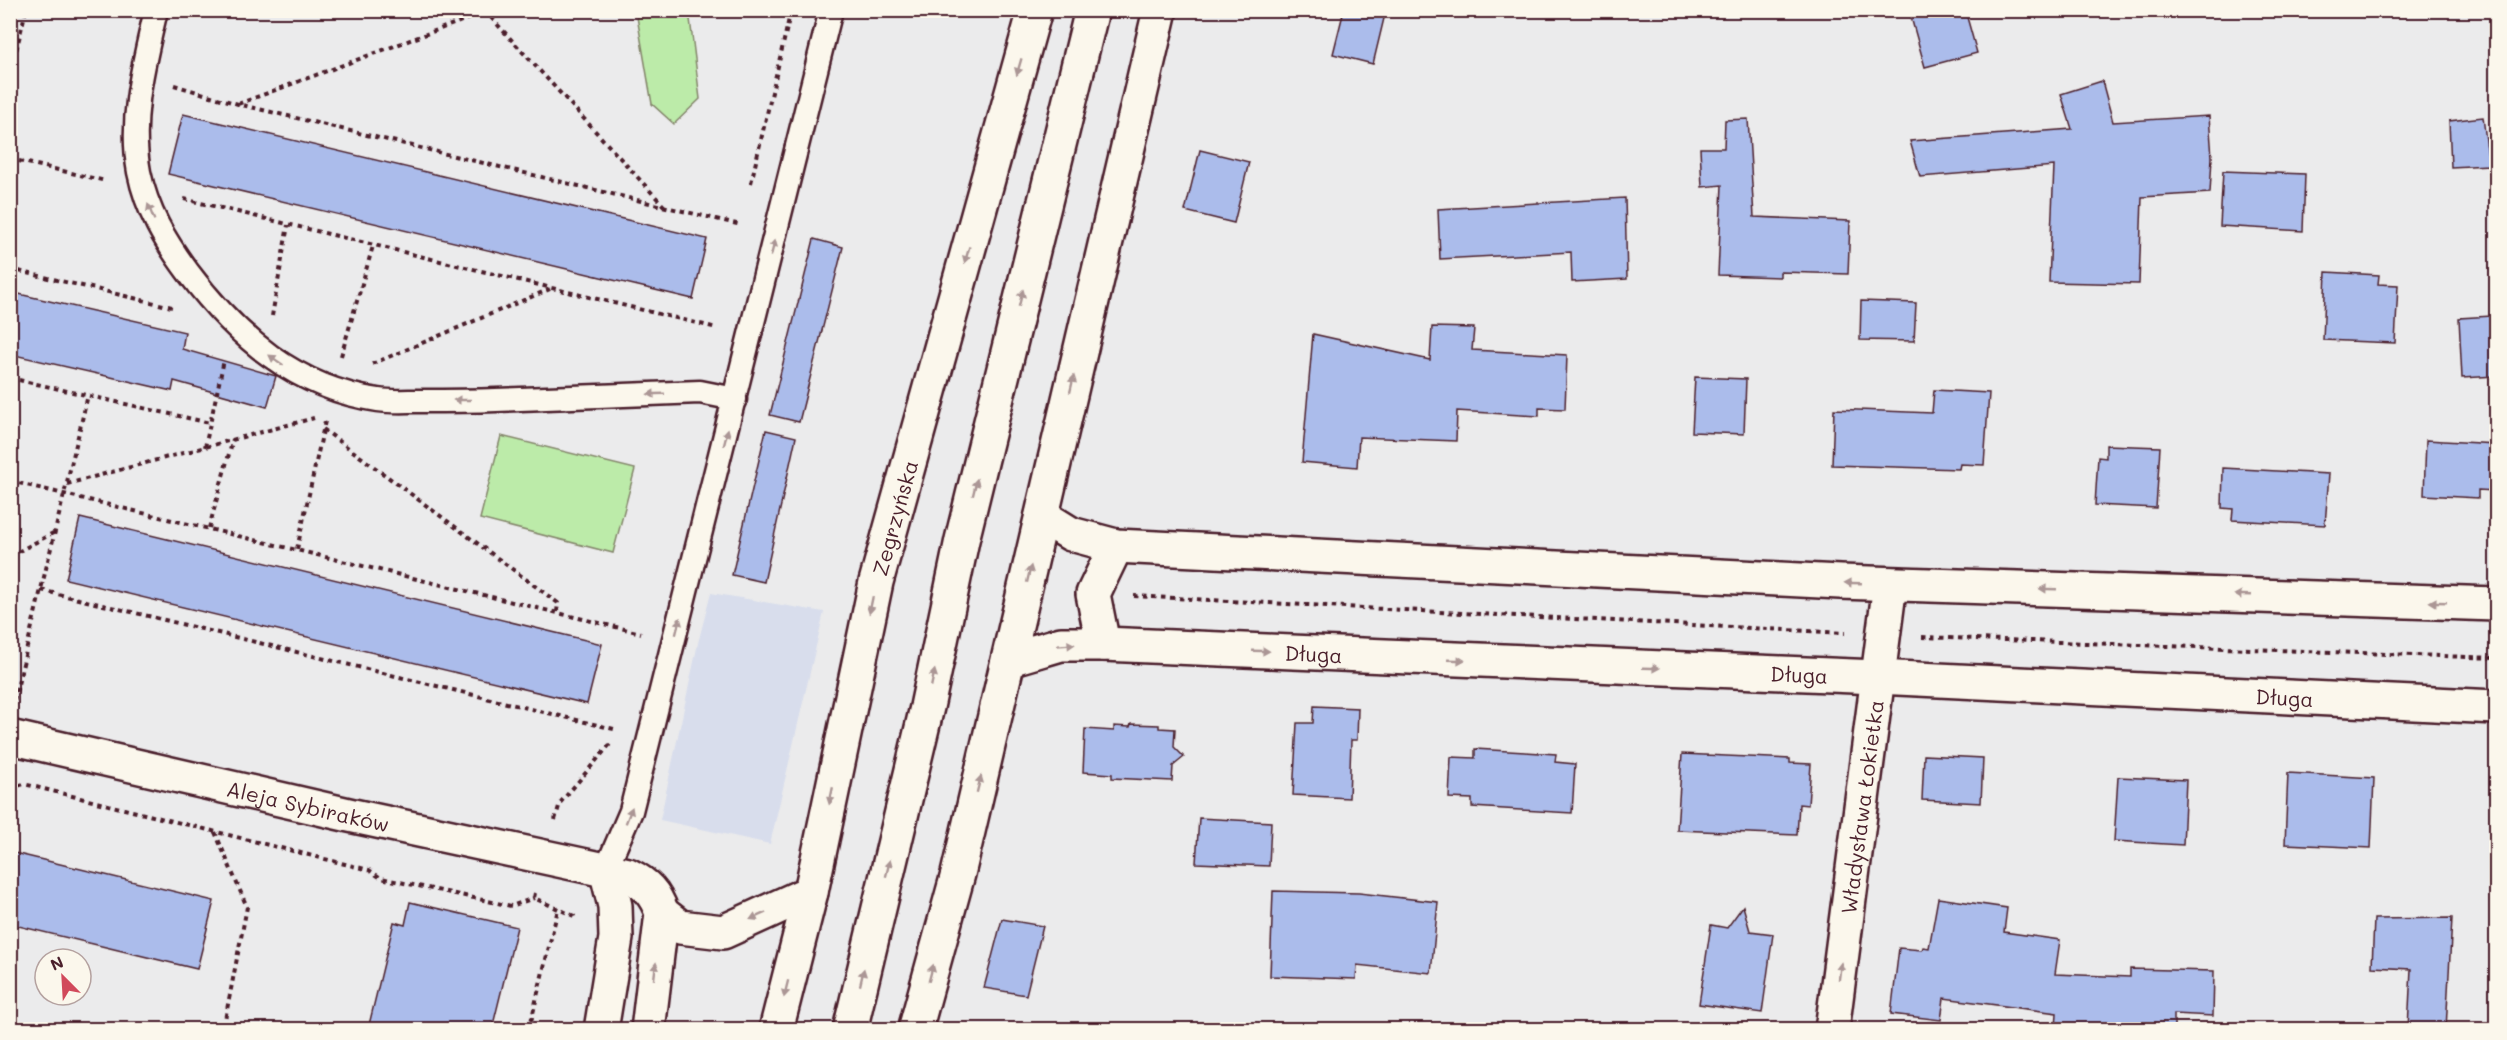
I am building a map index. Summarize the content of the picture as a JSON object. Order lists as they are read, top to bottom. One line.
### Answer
{"streets":{"street":["Zegrzyńska","Długa","Aleja Sybiraków","Władysława Łokietka"]},"crossings":[["Długa","Władysława Łokietka"]],"one_way":["Władysława Łokietka"],"north":"top left"}
